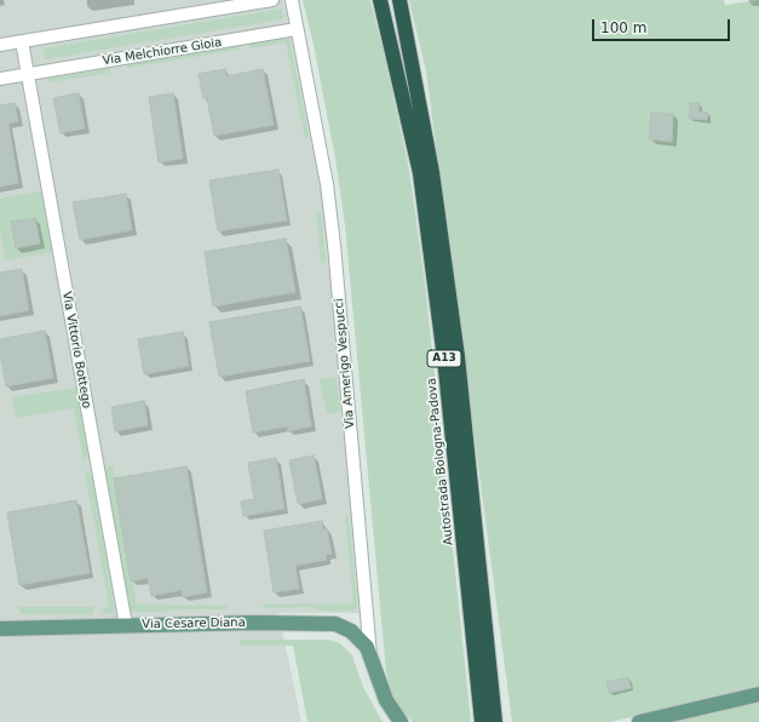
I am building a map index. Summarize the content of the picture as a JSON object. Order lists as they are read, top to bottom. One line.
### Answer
{"streets":{"highway":["A13","Autostrada Bologna-Padova"],"main road":["Via Amerigo Vespucci","Via Cesare Diana"],"street":["Via Melchiorre Gioia","Via Vittorio Bottego"]},"crossings":[["Via Melchiorre Gioia","Via Vittorio Bottego"],["Via Melchiorre Gioia","Via Amerigo Vespucci"],["Via Vittorio Bottego","Via Cesare Diana"],["Via Amerigo Vespucci","Via Cesare Diana"]],"scale_bar":"100 m"}
